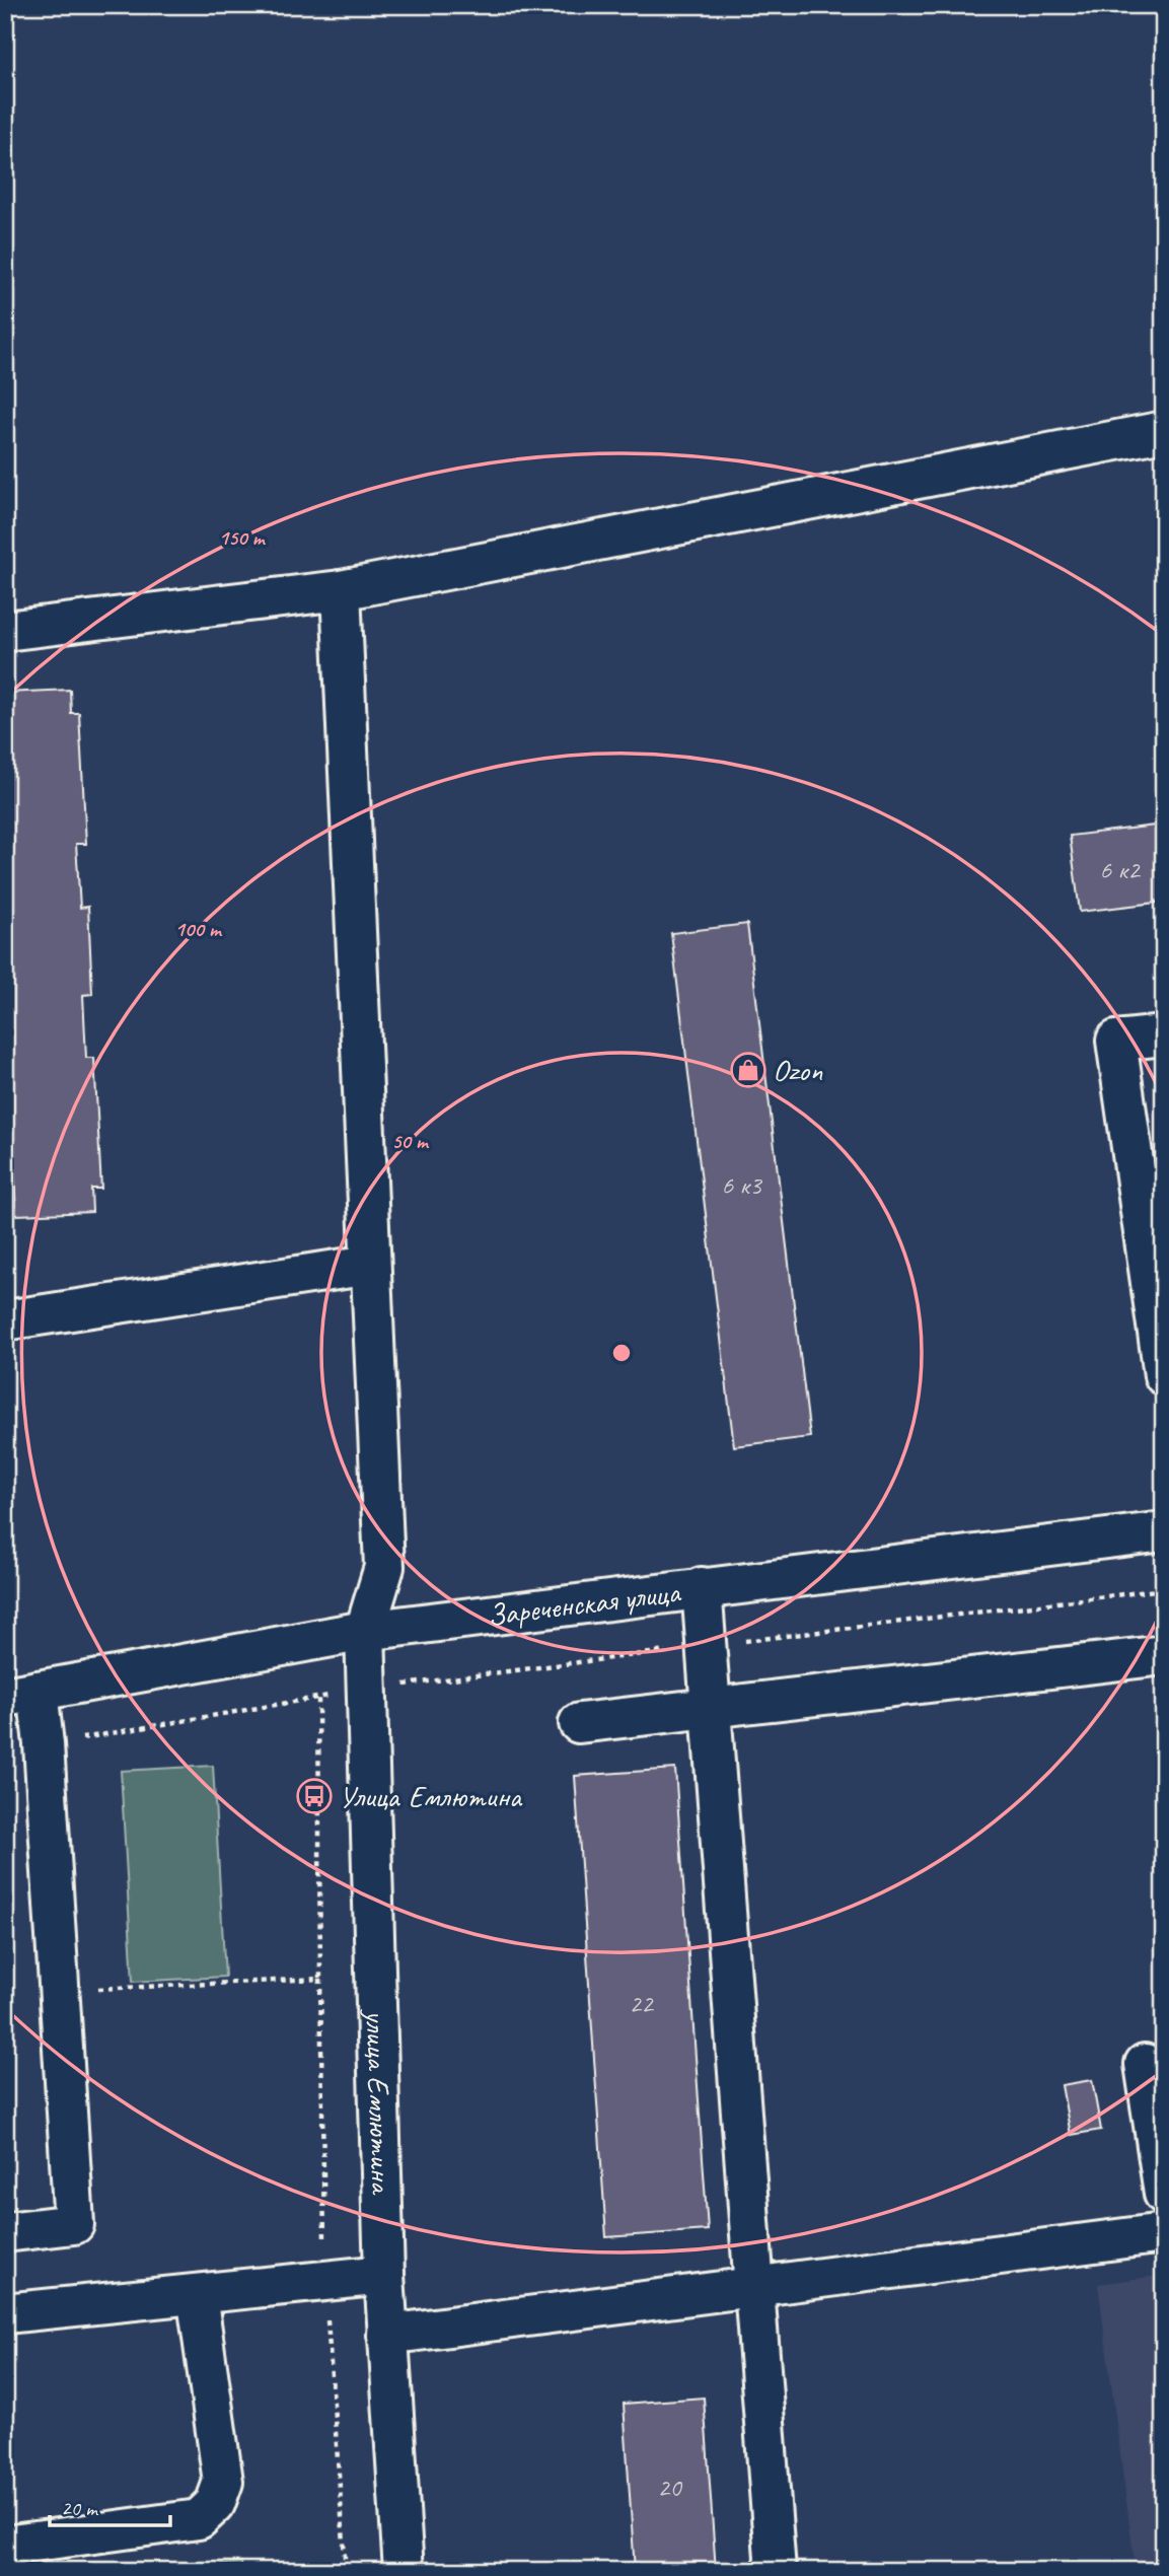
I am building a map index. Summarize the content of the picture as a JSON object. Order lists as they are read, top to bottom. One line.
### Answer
{"streets":{"street":["Зареченская улица","улица Емлютина"]},"crossings":[["Зареченская улица","улица Емлютина"]],"places":{"shop":["Ozon"],"bus stop":["Улица Емлютина"]},"house_numbers":["6 к2","6 к3","22","20"],"scale_bar":"20 m","rings":["150 m","100 m","50 m"]}
